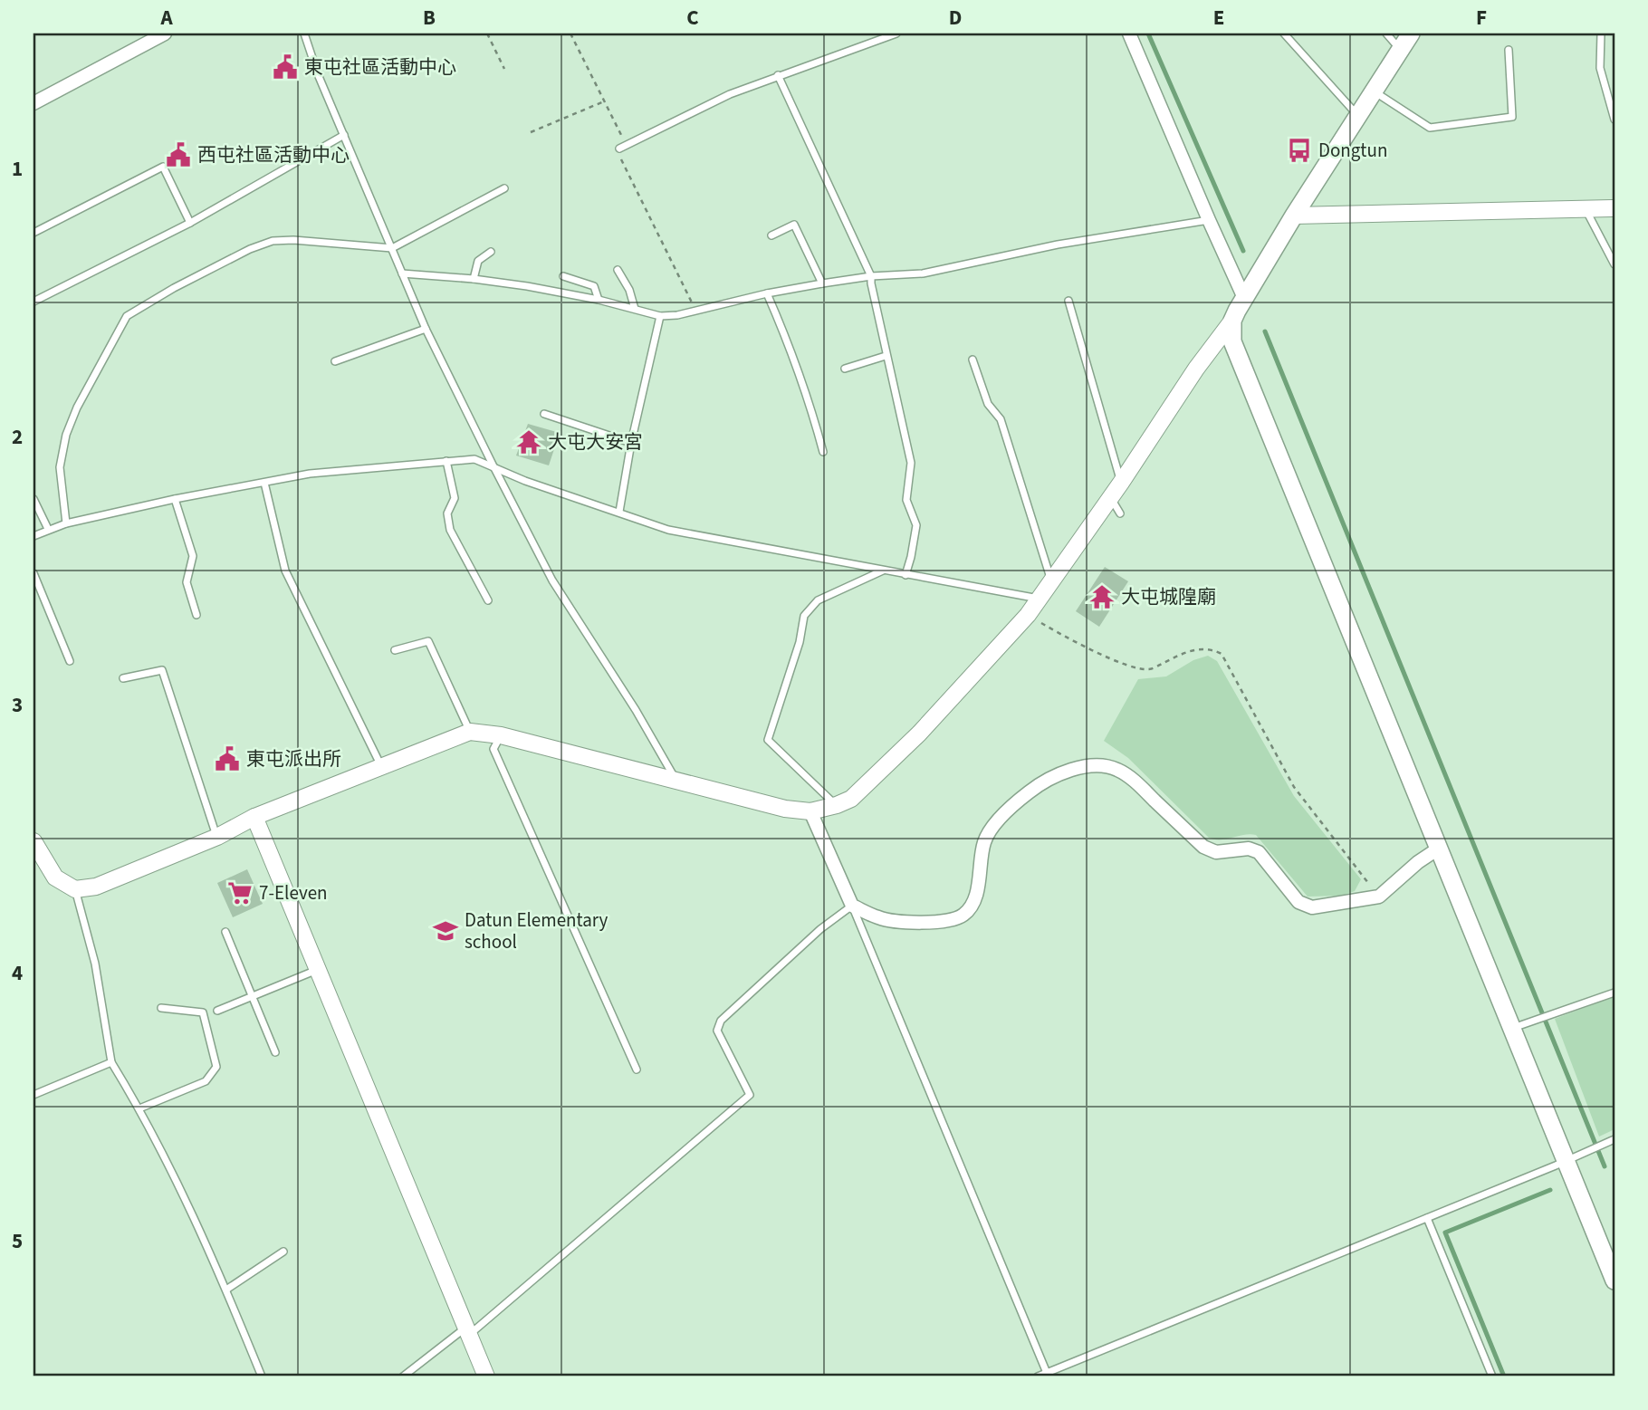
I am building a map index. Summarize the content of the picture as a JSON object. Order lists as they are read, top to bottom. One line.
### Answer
{"places":{"public building":["東屯社區活動中心","西屯社區活動中心","東屯派出所"],"bus stop":["Dongtun"],"temple":["大屯大安宮","大屯城隍廟"],"supermarket":["7-Eleven"],"school or university":["Datun Elementary school"]},"grid":{"columns":["A","B","C","D","E","F"],"rows":["1","2","3","4","5"]}}
